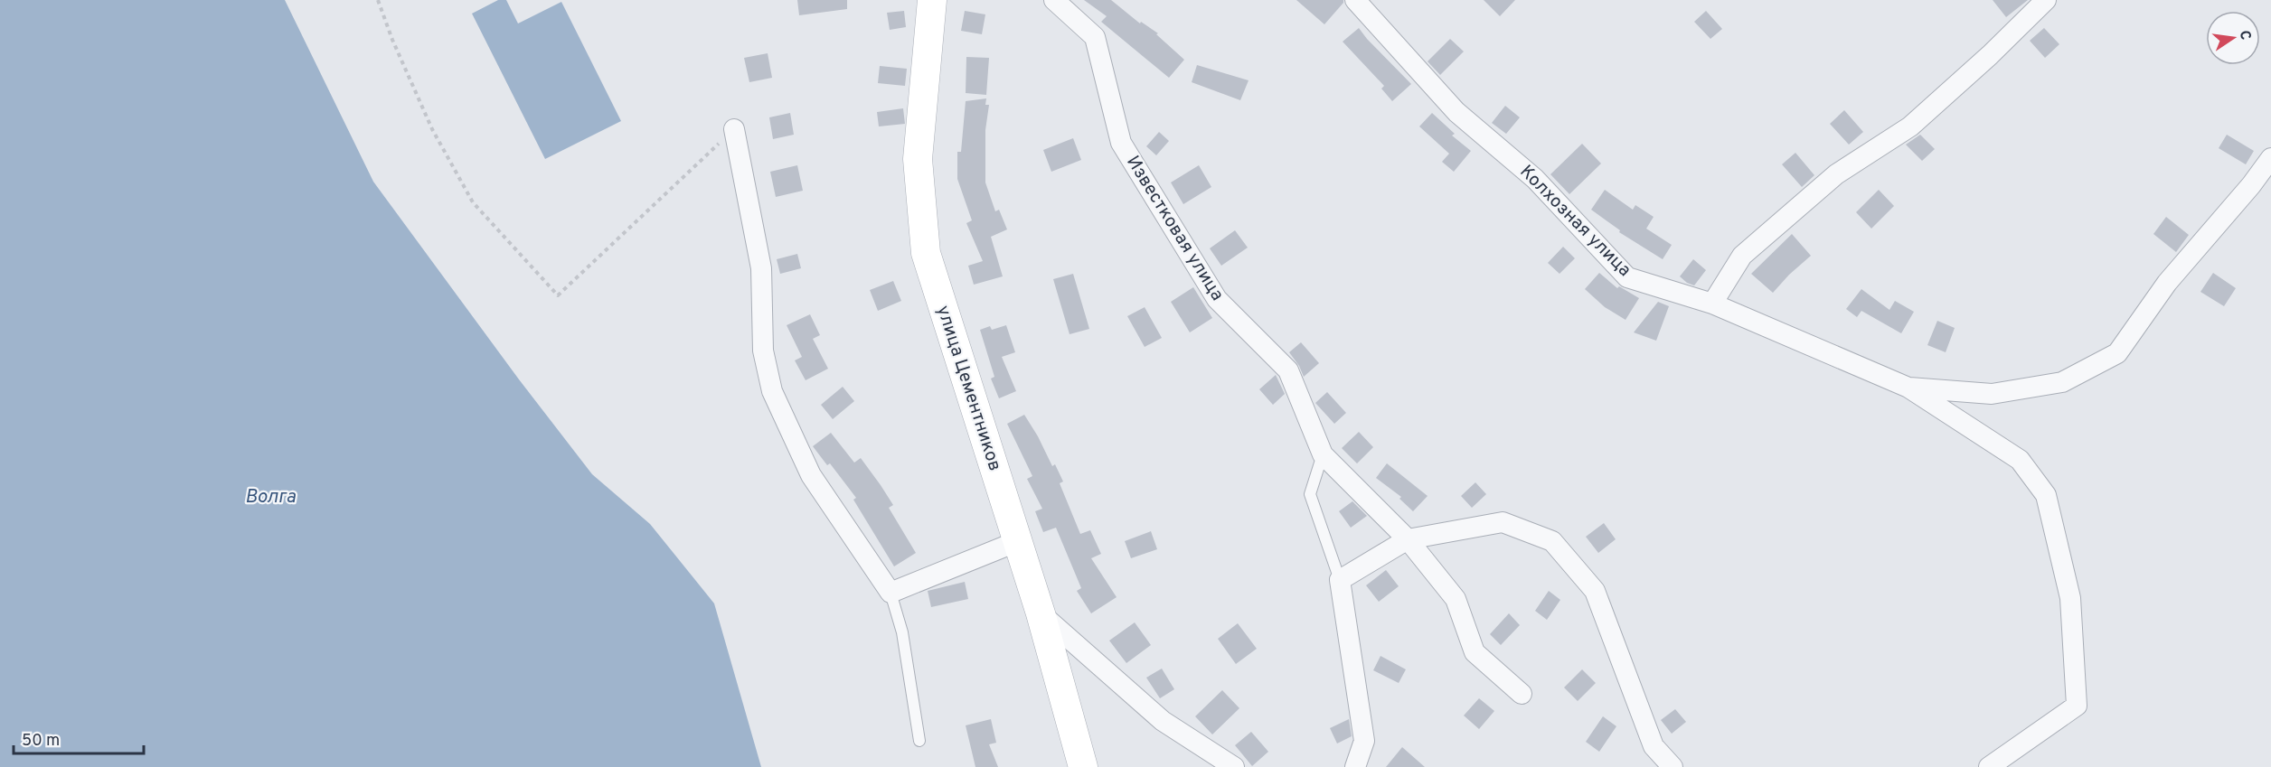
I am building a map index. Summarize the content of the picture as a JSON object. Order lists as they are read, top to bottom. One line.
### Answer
{"streets":{"street":["Колхозная улица","Известковая улица","улица Цементников"]},"water":["Волга"],"scale_bar":"50 m","north":"right"}
